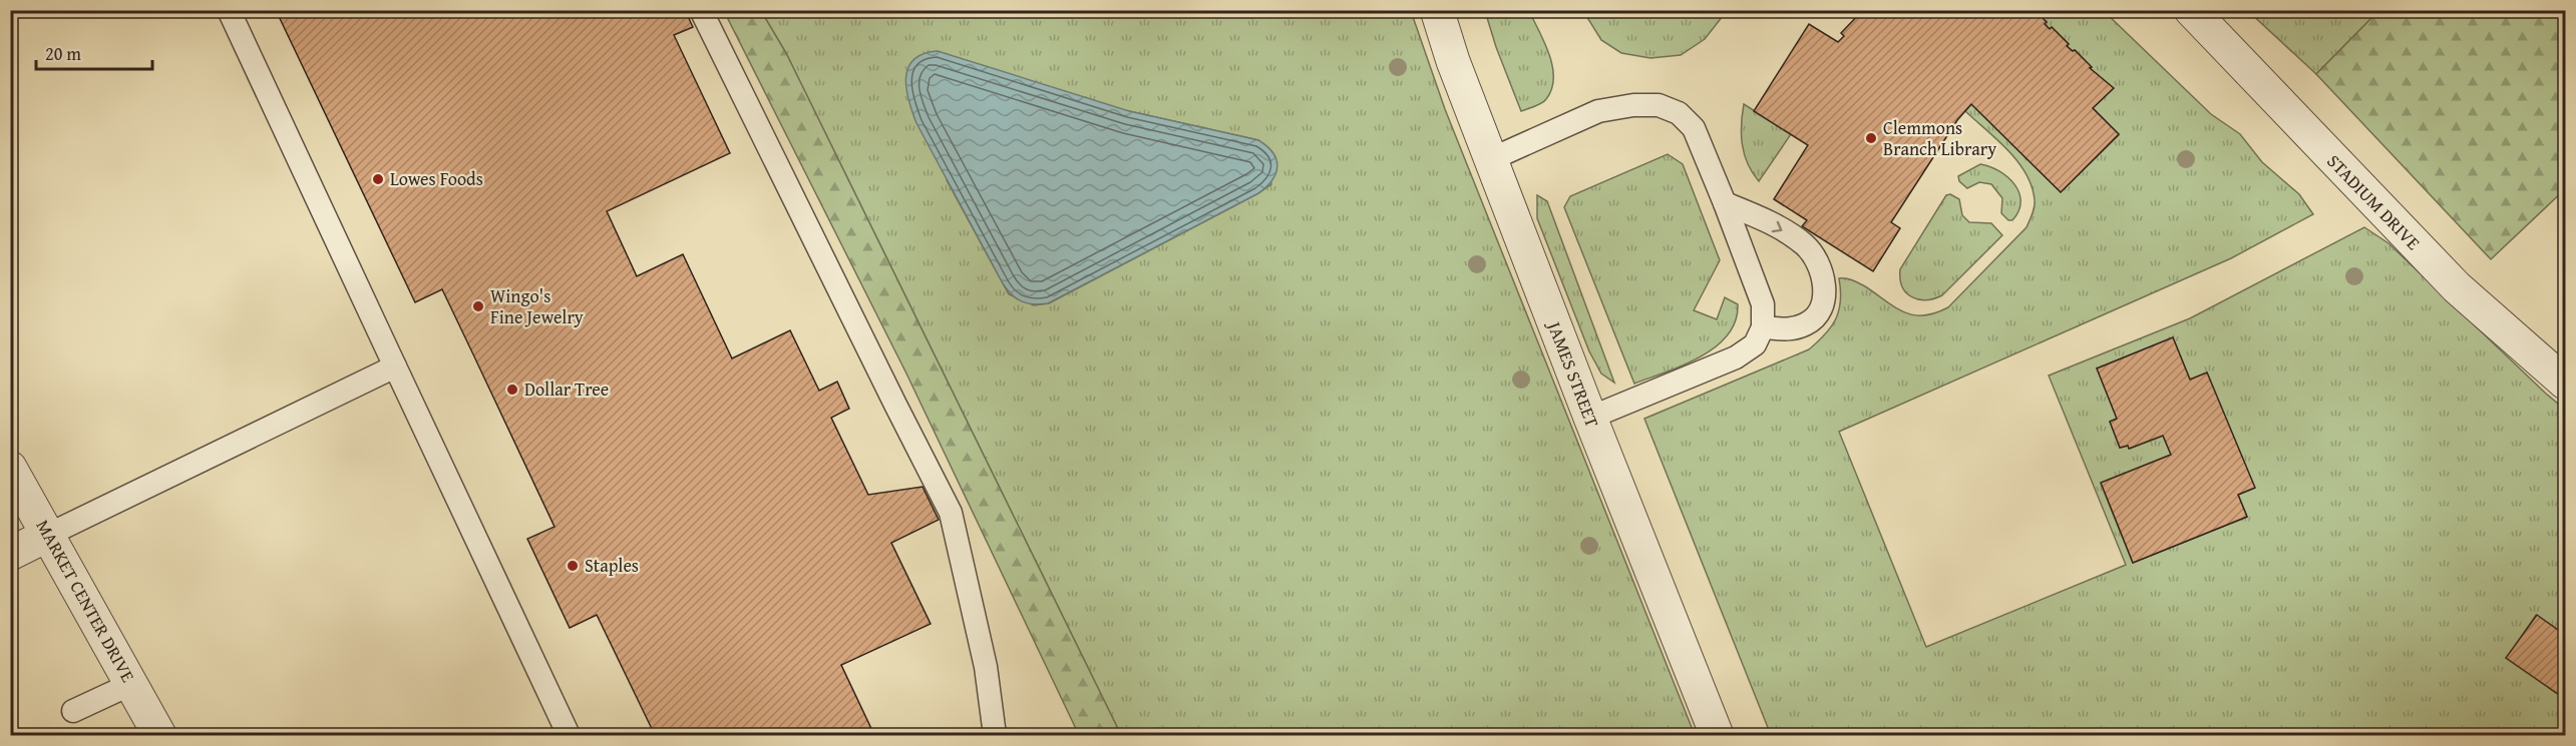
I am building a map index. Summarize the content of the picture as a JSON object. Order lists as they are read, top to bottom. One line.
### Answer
{"streets":{"street":["STADIUM DRIVE","JAMES STREET","MARKET CENTER DRIVE"]},"places":["Clemmons Branch Library","Lowes Foods","Wingo's Fine Jewelry","Dollar Tree","Staples"],"scale_bar":"20 m"}
